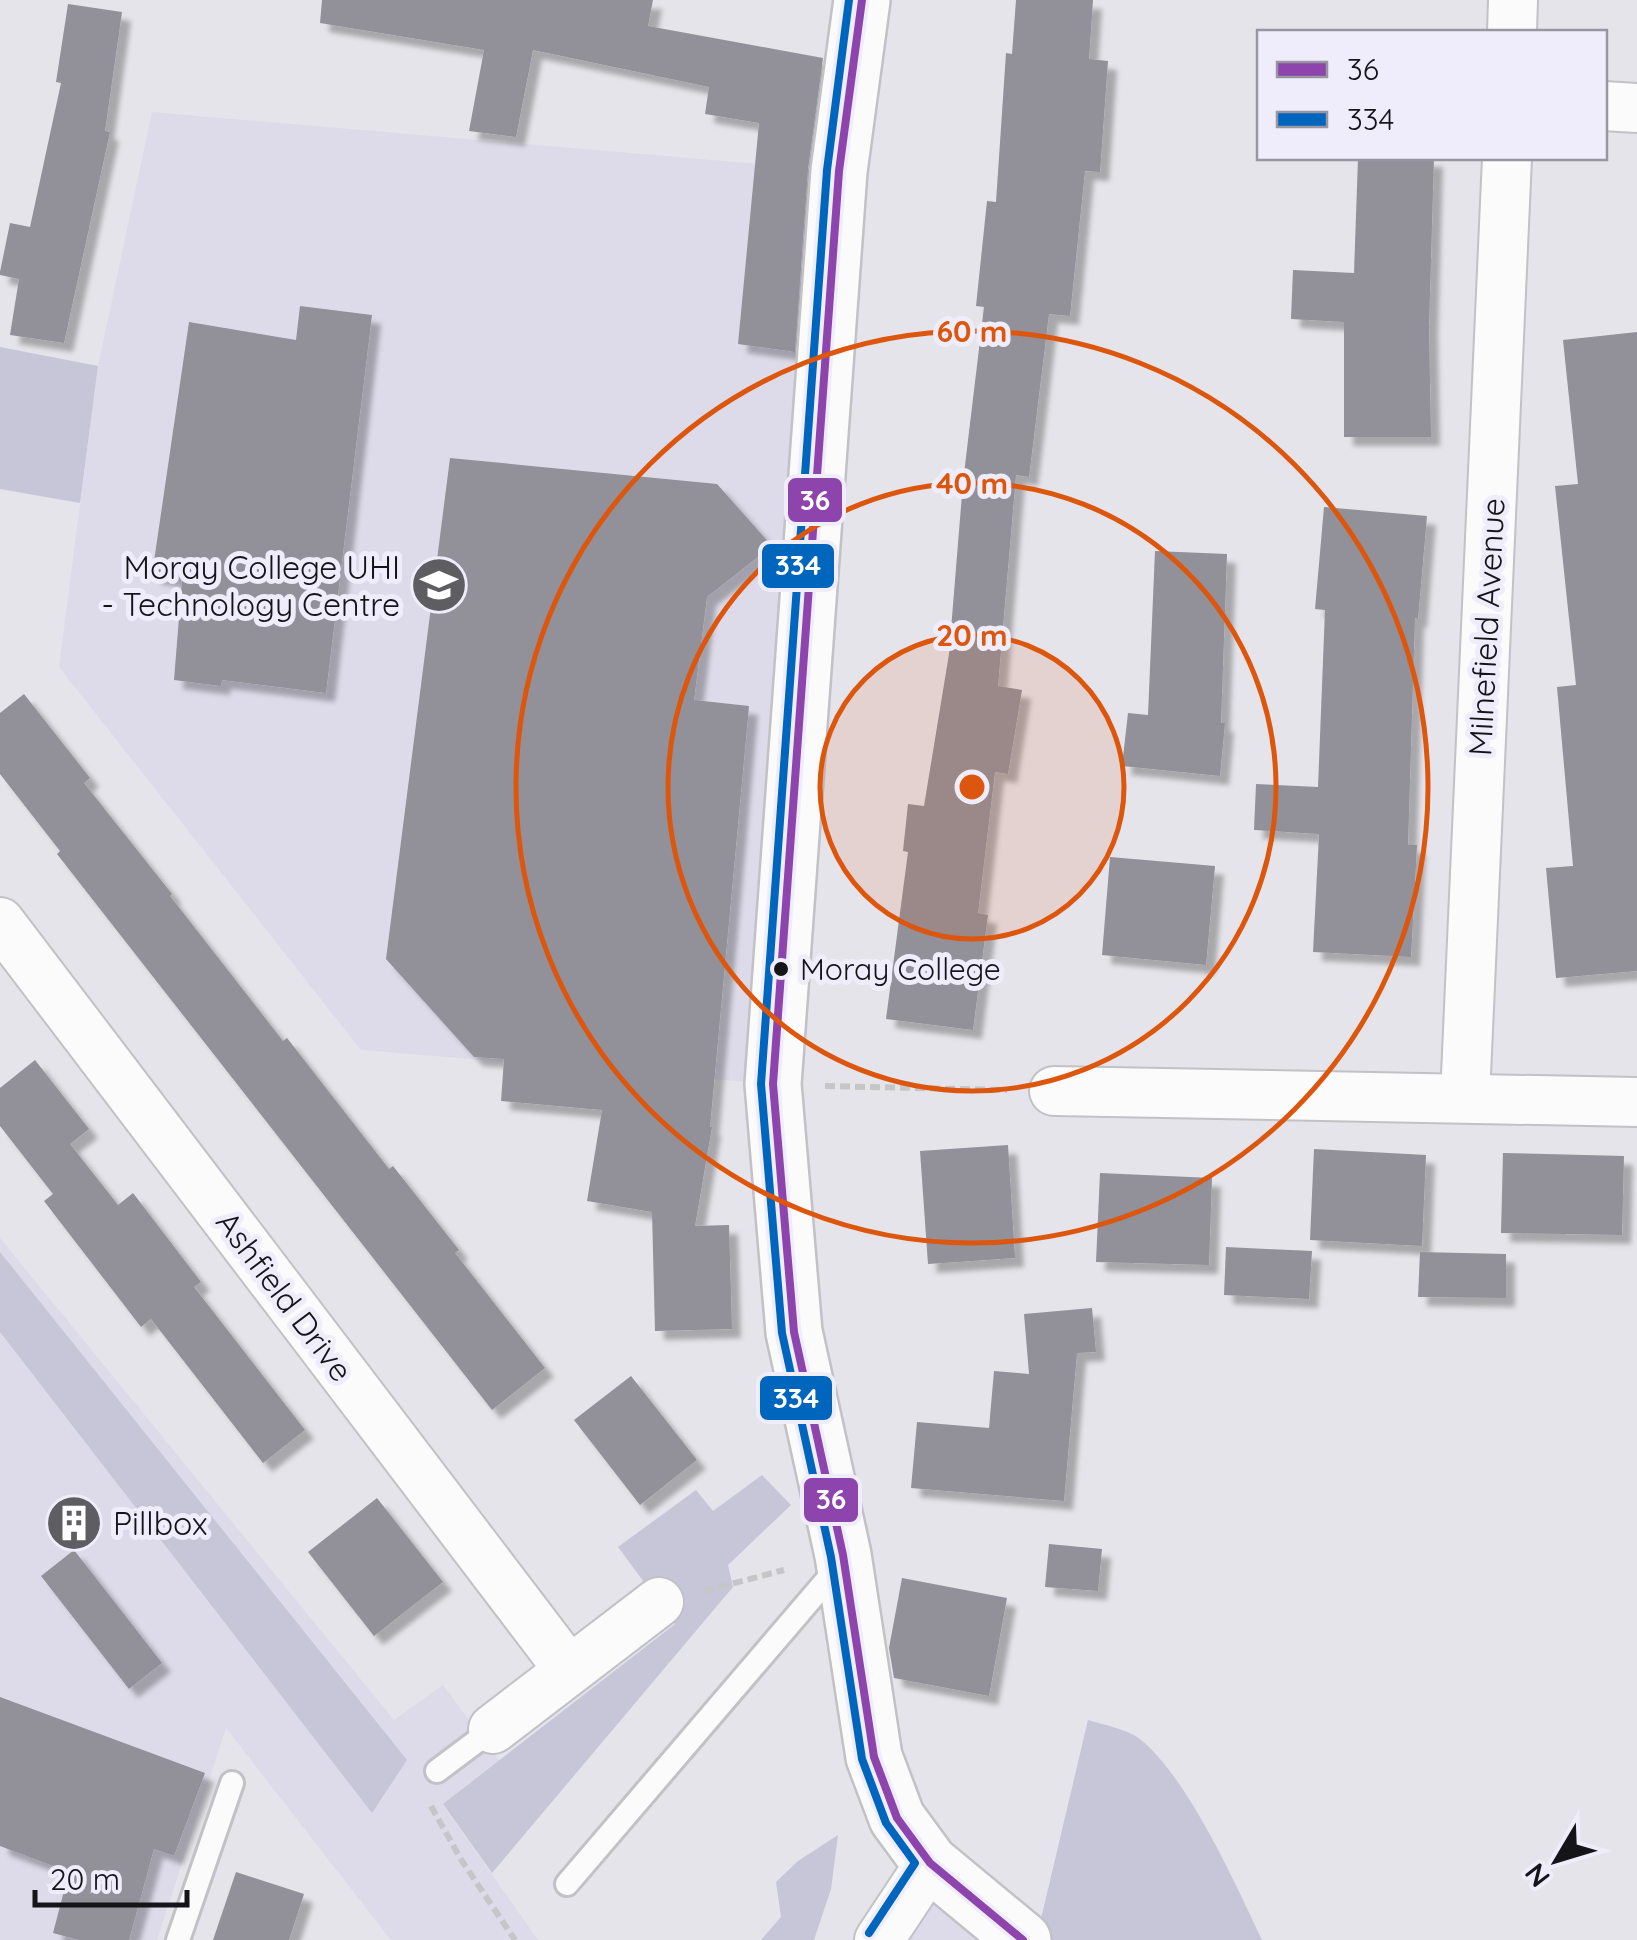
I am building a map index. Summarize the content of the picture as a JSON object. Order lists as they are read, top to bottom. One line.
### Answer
{"streets":{"street":["Milnefield Avenue","Ashfield Drive"]},"places":{"school or university":["Moray College UHI - Technology Centre"],"other":["Moray College"],"building":["Pillbox"]},"lines":["transit line 36","transit line 334"],"legend":["36","334"],"scale_bar":"20 m","north":"bottom left","rings":["60 m","40 m","20 m"]}
